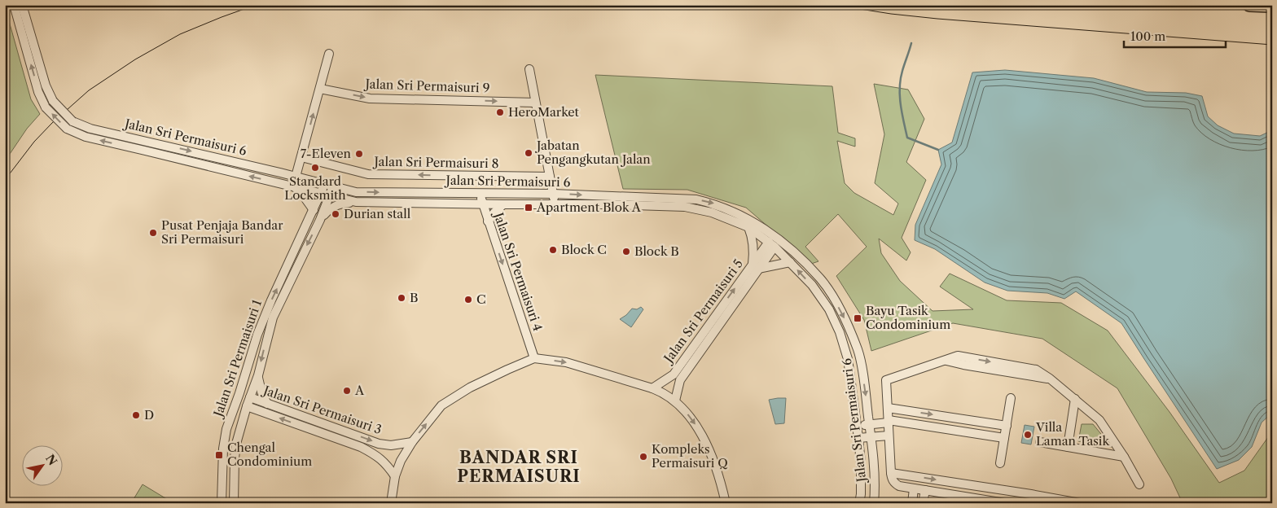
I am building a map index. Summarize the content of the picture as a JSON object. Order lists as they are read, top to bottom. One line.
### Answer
{"streets":{"street":["Jalan Sri Permaisuri 9","Jalan Sri Permaisuri 6","Jalan Sri Permaisuri 8","Jalan Sri Permaisuri 4","Jalan Sri Permaisuri 5","Jalan Sri Permaisuri 1","Jalan Sri Permaisuri 3"]},"crossings":[["Jalan Sri Permaisuri 6","Jalan Sri Permaisuri 4"],["Jalan Sri Permaisuri 6","Jalan Sri Permaisuri 5"],["Jalan Sri Permaisuri 6","Jalan Sri Permaisuri 1"],["Jalan Sri Permaisuri 1","Jalan Sri Permaisuri 3"]],"one_way":["Jalan Sri Permaisuri 9","Jalan Sri Permaisuri 8","Jalan Sri Permaisuri 4"],"districts":["BANDAR SRI PERMAISURI"],"places":{"other":["HeroMarket","Jabatan Pengangkutan Jalan","7-Eleven","Standard Locksmith","Durian stall","Pusat Penjaja Bandar Sri Permaisuri","Block C","Block B","B","C","A","D","Villa Laman Tasik","Kompleks Permaisuri Q"],"transit":["Apartment Blok A","Bayu Tasik Condominium","Chengal Condominium"]},"scale_bar":"100 m","north":"top right"}
